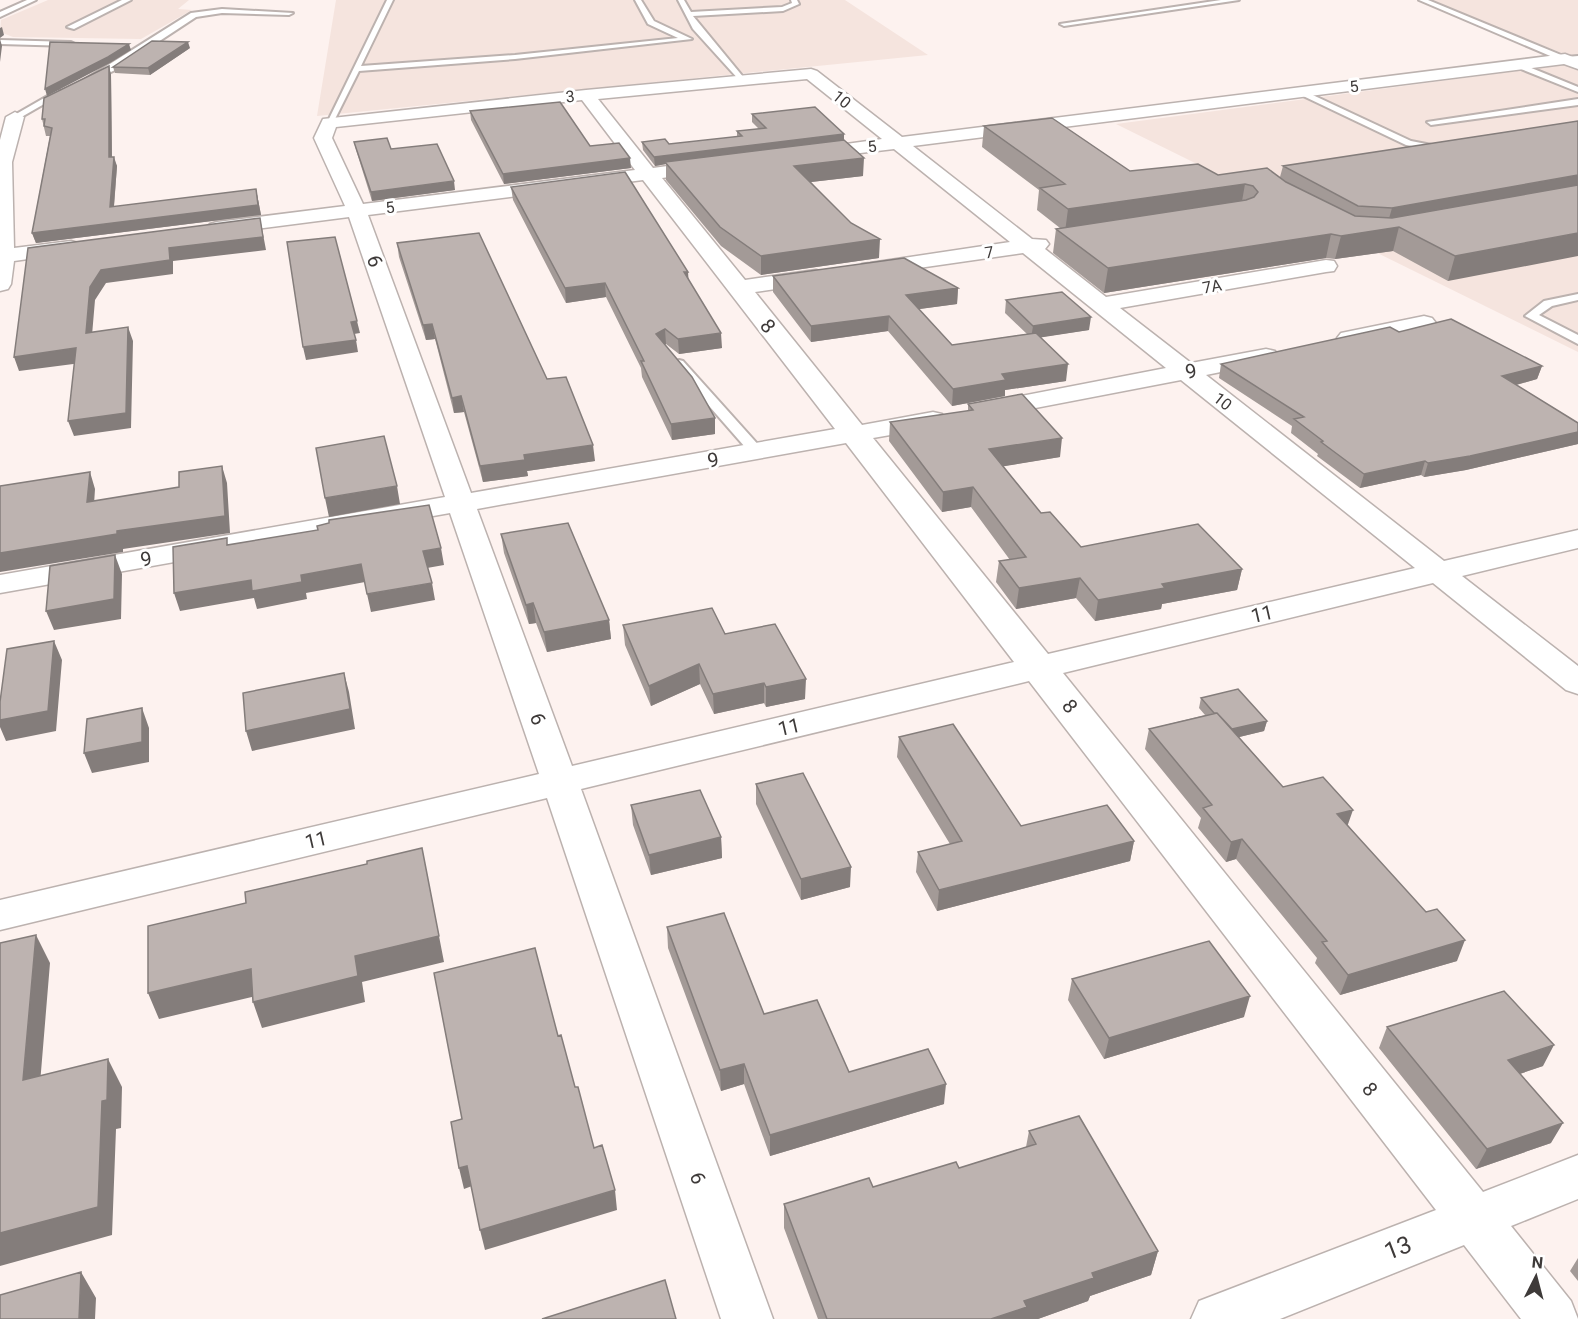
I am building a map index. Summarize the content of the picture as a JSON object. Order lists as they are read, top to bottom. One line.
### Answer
{"streets":{"street":["5","3","10","7","6","7A","8","9","11","13"]},"crossings":[["5","10"],["5","6"],["5","8"],["3","10"],["3","6"],["3","8"],["10","7"],["10","7A"],["10","9"],["10","11"],["6","9"],["6","11"],["8","9"],["8","11"],["8","13"]],"north":"top"}
